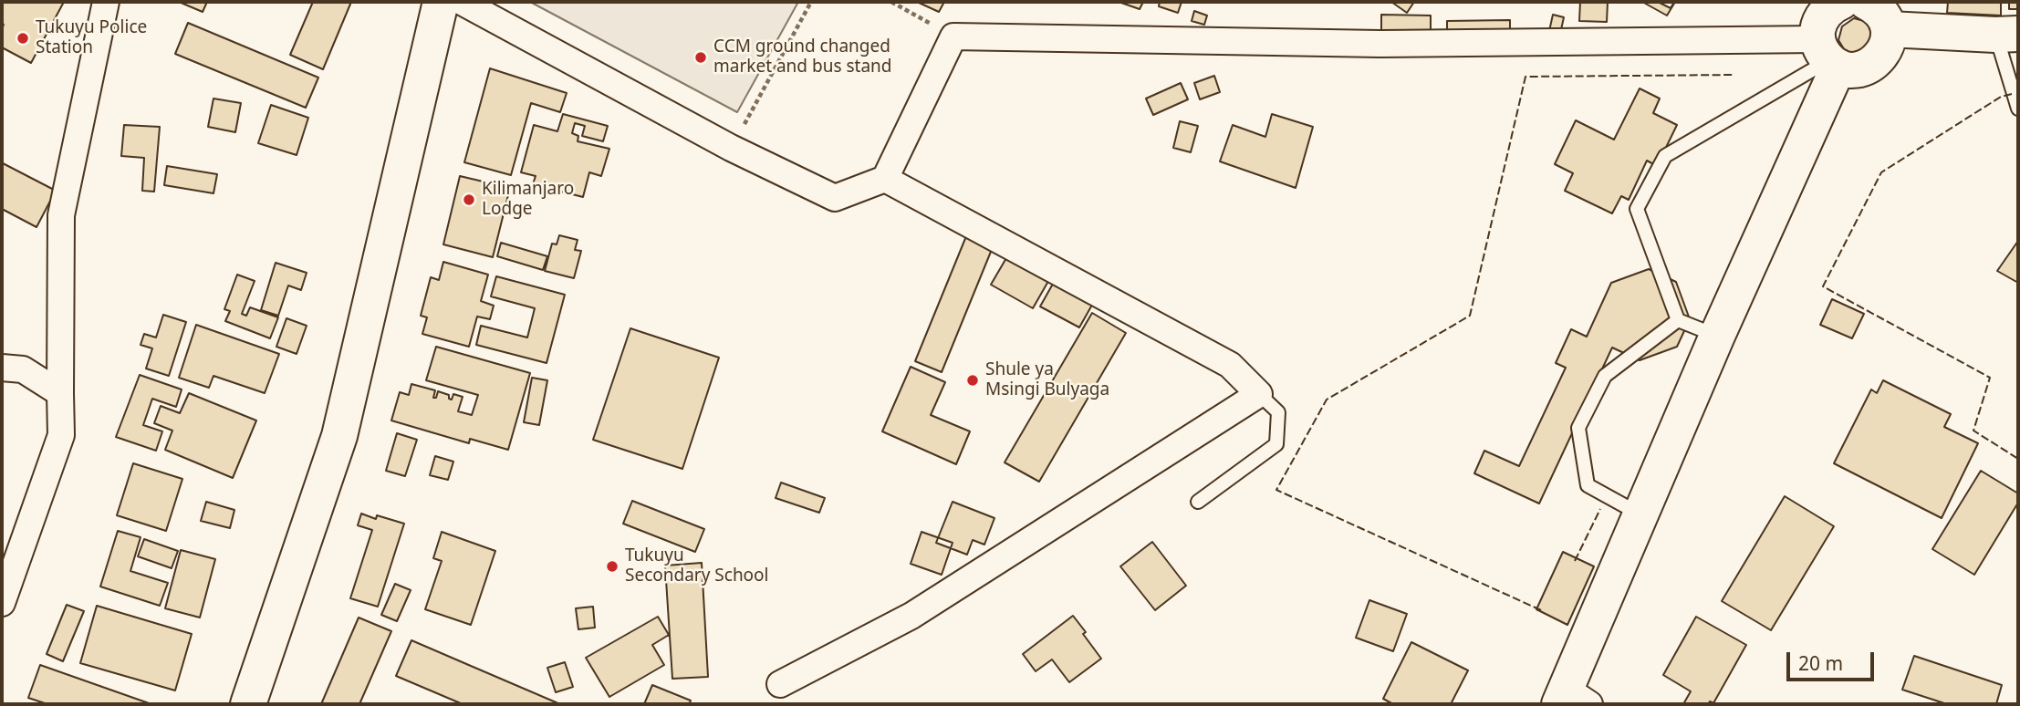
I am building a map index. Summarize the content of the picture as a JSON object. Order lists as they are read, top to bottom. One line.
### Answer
{"places":["Tukuyu Police Station","CCM ground changed market and bus stand","Kilimanjaro Lodge","Shule ya Msingi Bulyaga","Tukuyu Secondary School"],"scale_bar":"20 m"}
